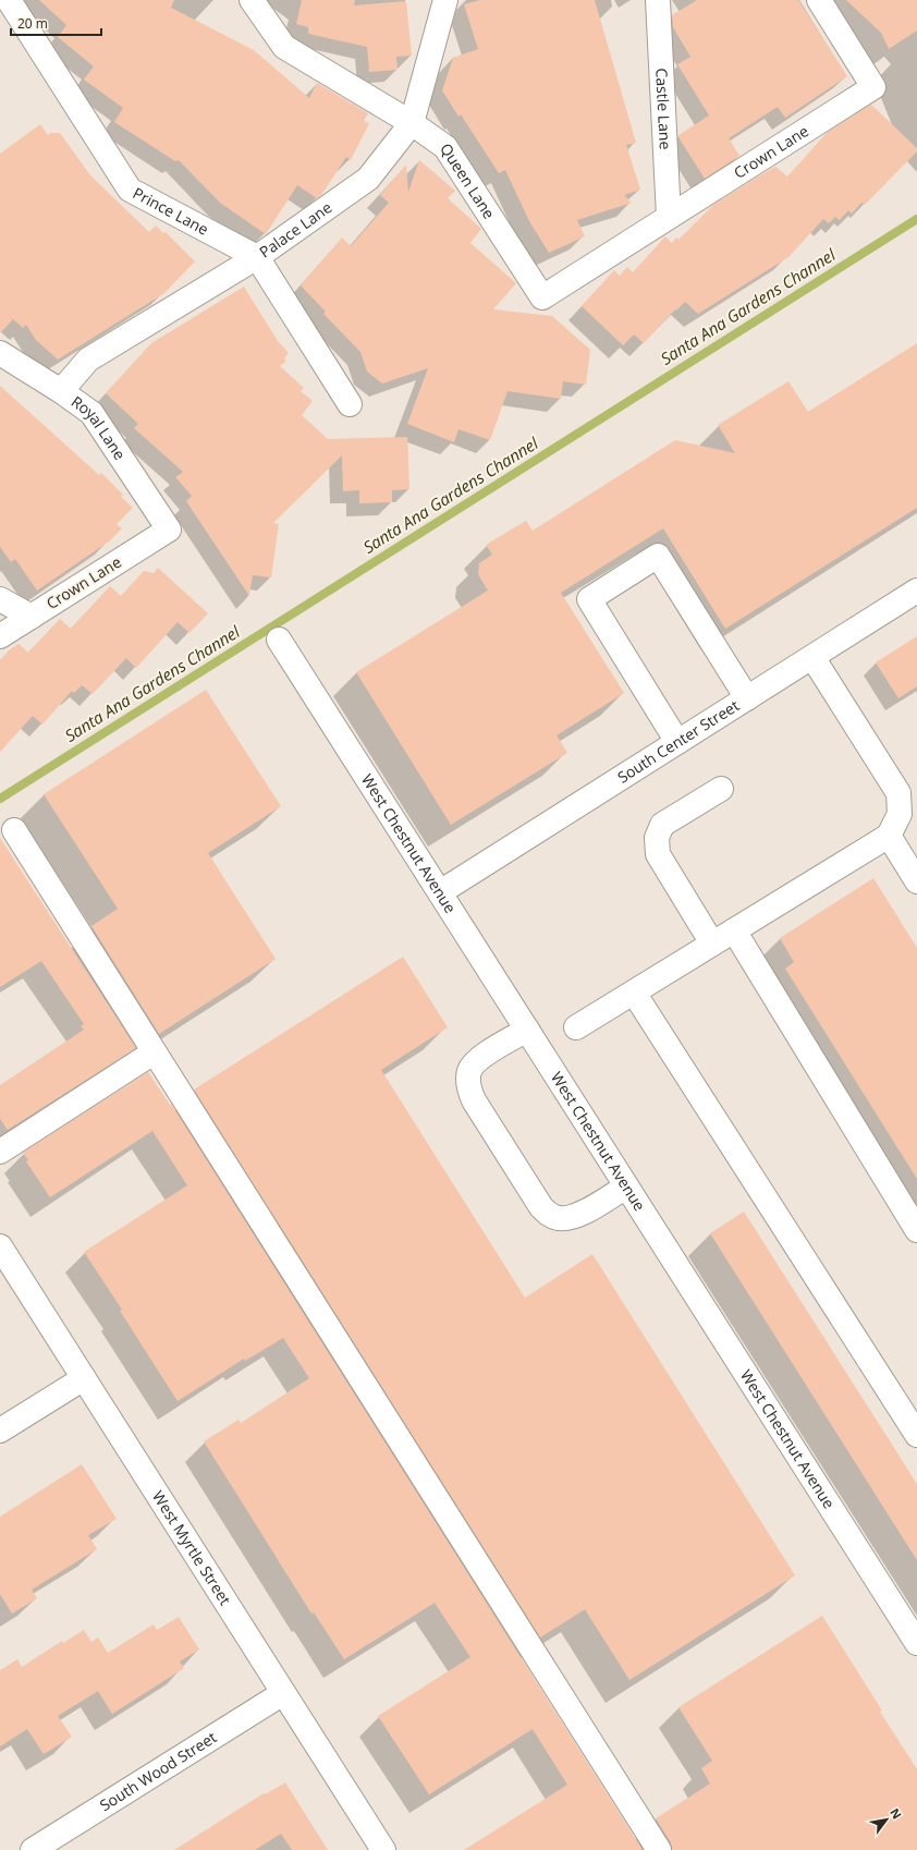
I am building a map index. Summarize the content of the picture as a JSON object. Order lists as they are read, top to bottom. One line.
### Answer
{"streets":{"street":["Castle Lane","Crown Lane","Queen Lane","Prince Lane","Palace Lane","Royal Lane","South Center Street","West Chestnut Avenue","West Myrtle Street","South Wood Street"]},"crossings":[["Castle Lane","Crown Lane"],["Castle Lane","Queen Lane"],["Crown Lane","Queen Lane"],["Crown Lane","Royal Lane"],["Queen Lane","Palace Lane"],["Prince Lane","Palace Lane"],["Palace Lane","Royal Lane"],["South Center Street","West Chestnut Avenue"],["West Myrtle Street","South Wood Street"]],"water":["Santa Ana Gardens Channel"],"scale_bar":"20 m","north":"top right"}
